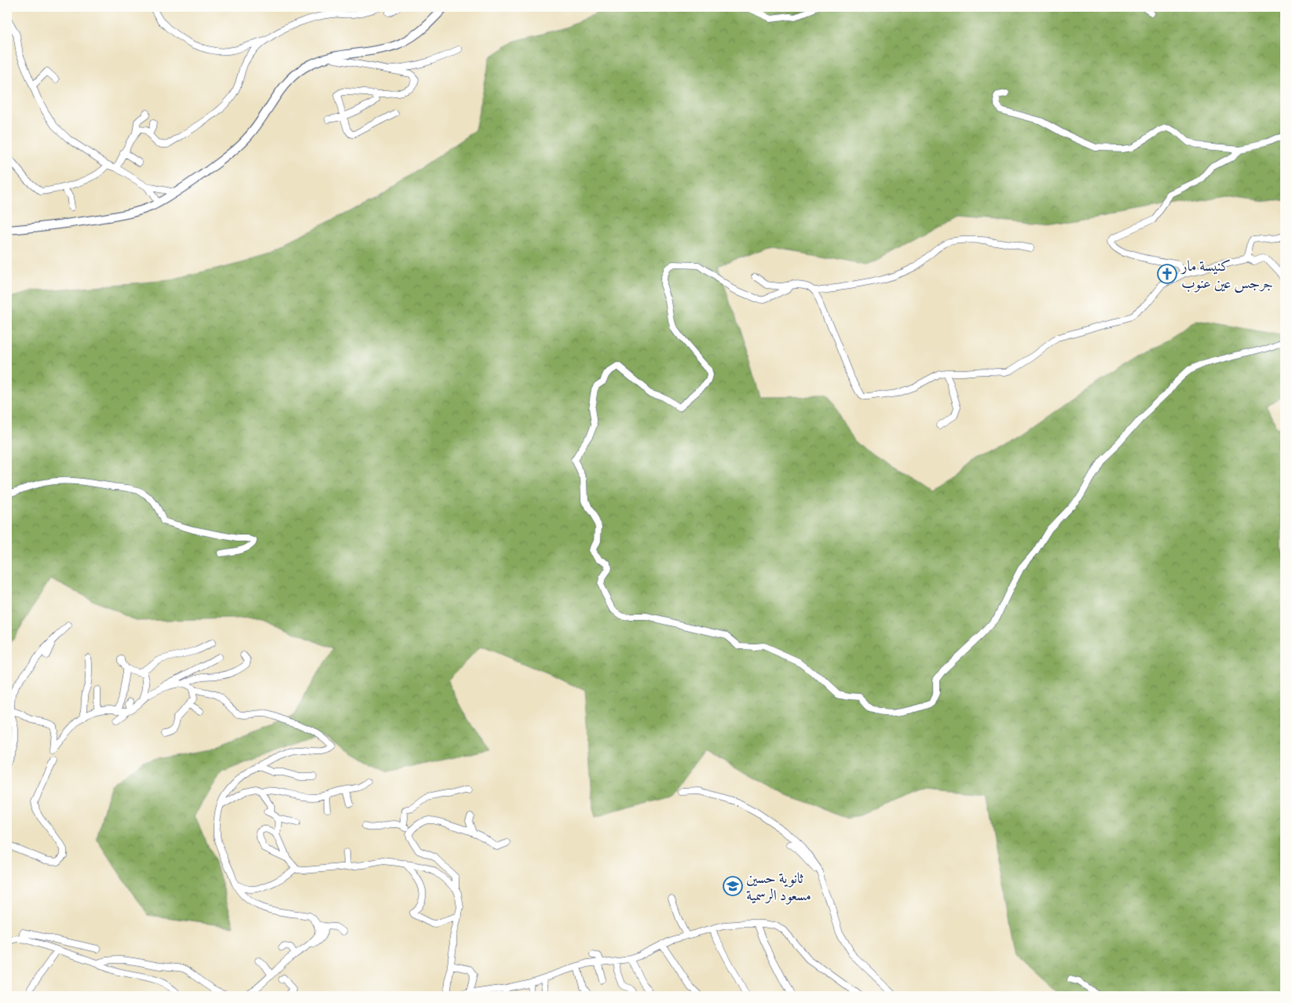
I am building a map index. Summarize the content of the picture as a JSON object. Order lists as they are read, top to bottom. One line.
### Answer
{"places":{"church":["كنيسة مار جرجس عين عنوب"],"school or university":["ثانوية حسين مسعود الرسمية"]}}
